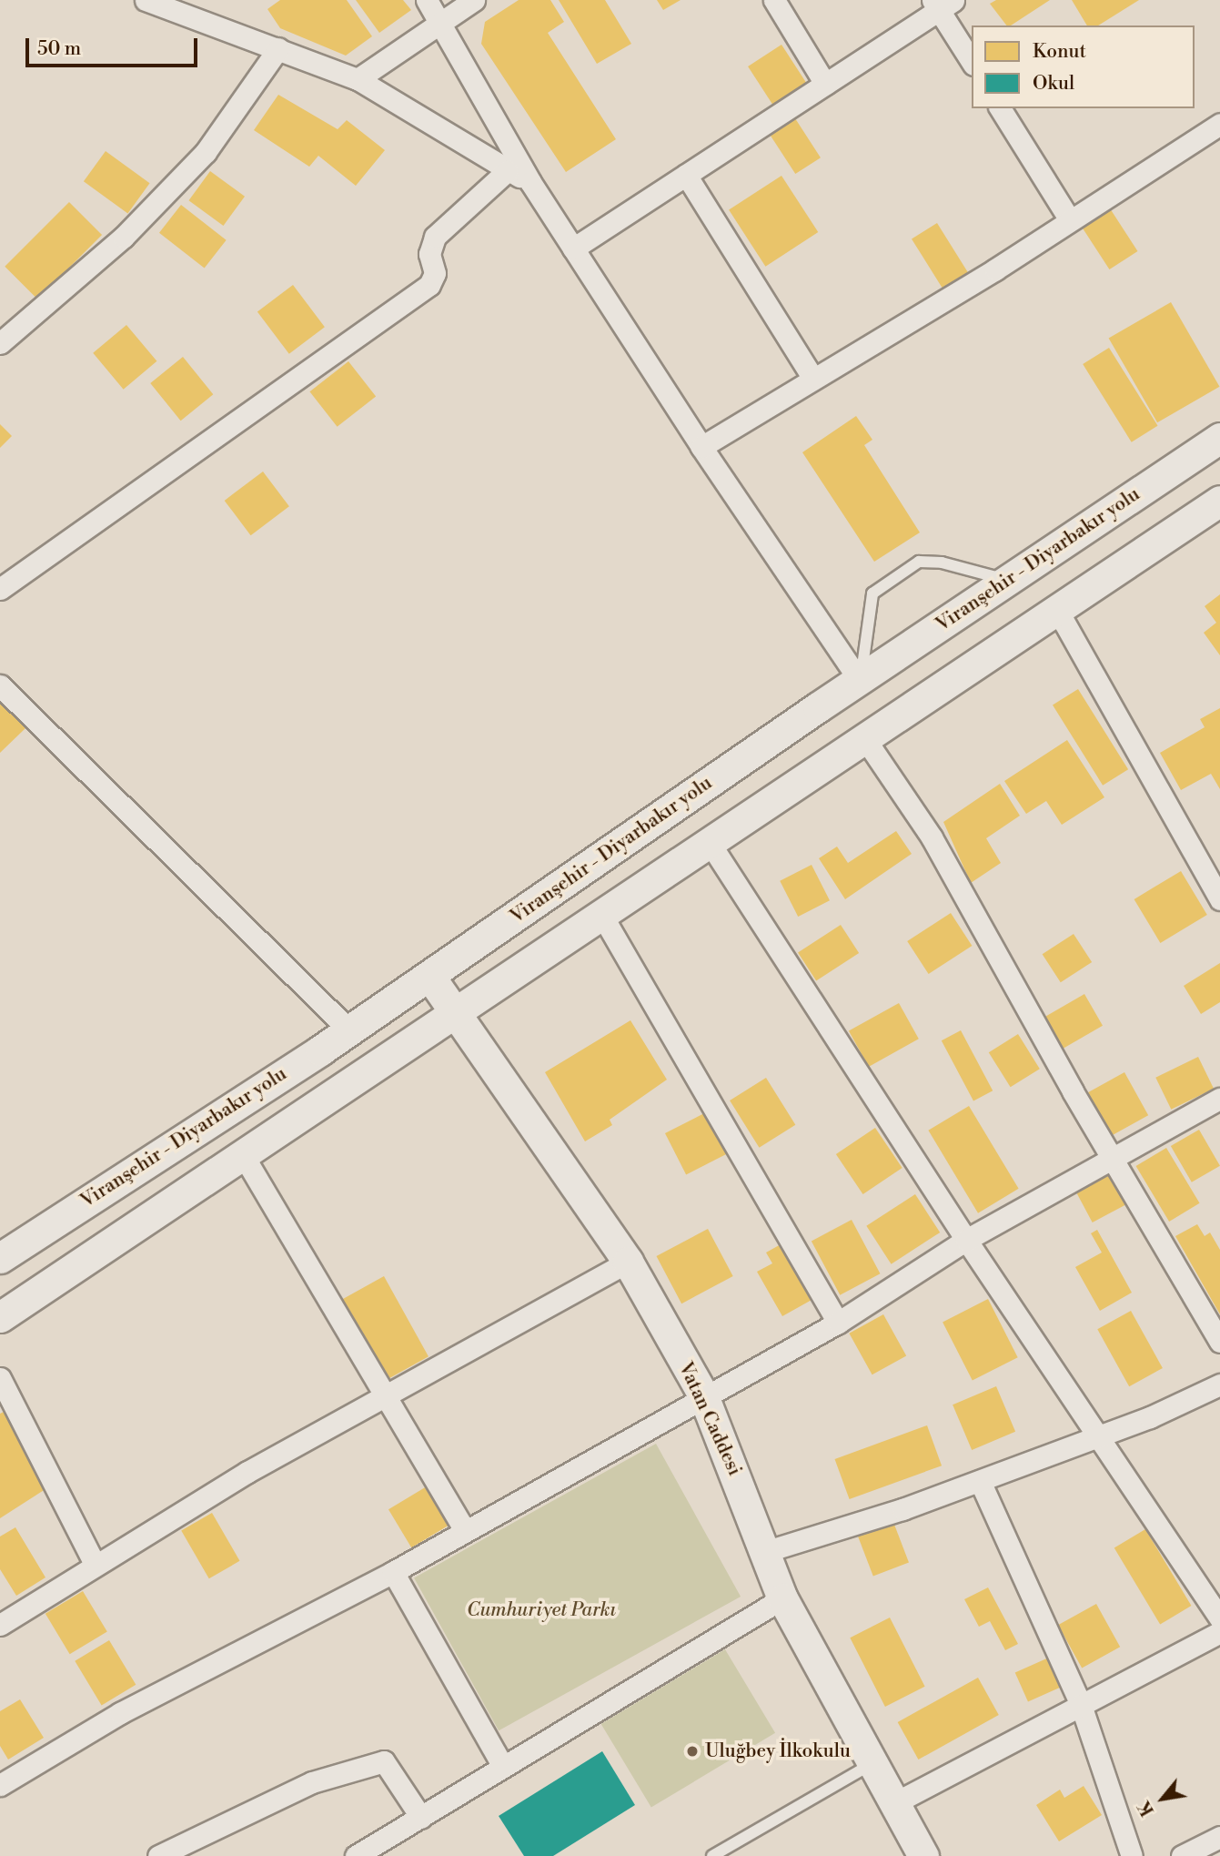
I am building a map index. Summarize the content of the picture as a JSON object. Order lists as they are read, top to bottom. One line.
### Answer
{"streets":{"main road":["Viranşehir - Diyarbakır yolu","Vatan Caddesi"]},"crossings":[["Viranşehir - Diyarbakır yolu","Vatan Caddesi"]],"parks":["Cumhuriyet Parkı"],"places":["Uluğbey İlkokulu"],"legend":["Konut","Okul"],"scale_bar":"50 m","north":"bottom left"}
